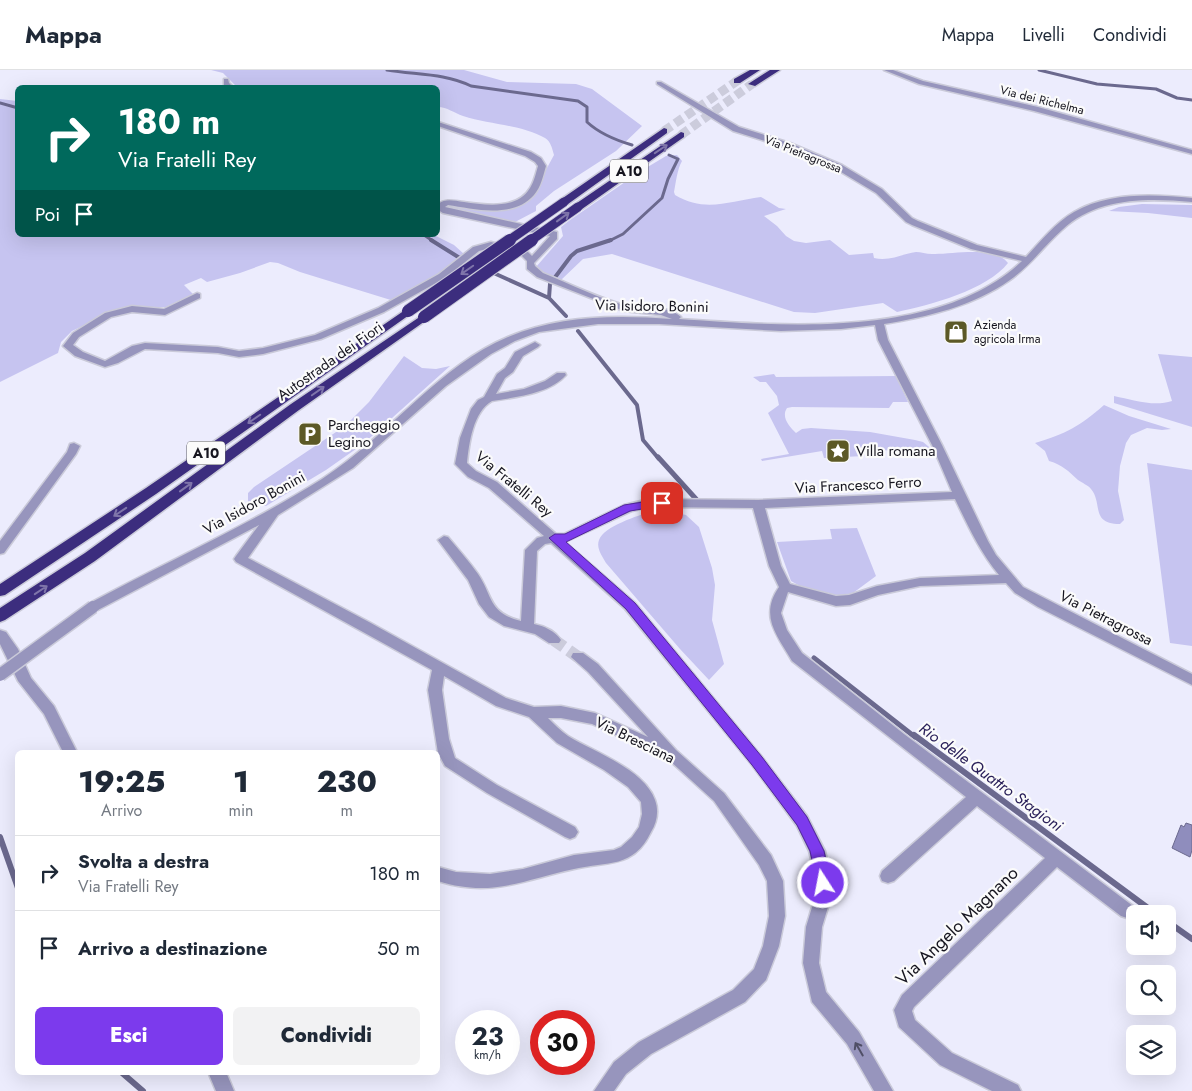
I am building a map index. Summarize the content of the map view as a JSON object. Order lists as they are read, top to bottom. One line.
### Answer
{"streets":{"highway":["A10","Autostrada dei Fiori"],"street":["Via dei Richelma","Via Pietragrossa","Via Isidoro Bonini","Via Fratelli Rey","Via Francesco Ferro","Via Bresciana","Via Angelo Magnano"]},"crossings":[["Via Pietragrossa","Via Isidoro Bonini"],["Via Pietragrossa","Via Francesco Ferro"],["Via Isidoro Bonini","Via Bresciana"],["Via Fratelli Rey","Via Francesco Ferro"]],"water":["Rio delle Quattro Stagioni"],"places":{"shop":["Azienda agricola Irma"],"parking":["Parcheggio Legino"],"place":["Villa romana"]},"page":{"header":"Mappa","nav":["Mappa","Livelli","Condividi"],"turn":["180 m","Via Fratelli Rey"],"then":"Poi","eta":["19:25","Arrivo","1","min","230","m"],"list":[{"name":"Svolta a destra","note":"Via Fratelli Rey","value":"180 m"},{"name":"Arrivo a destinazione","value":"50 m"}],"buttons":["Esci","Condividi"],"speed":"23 km/h","limit":"30"}}
